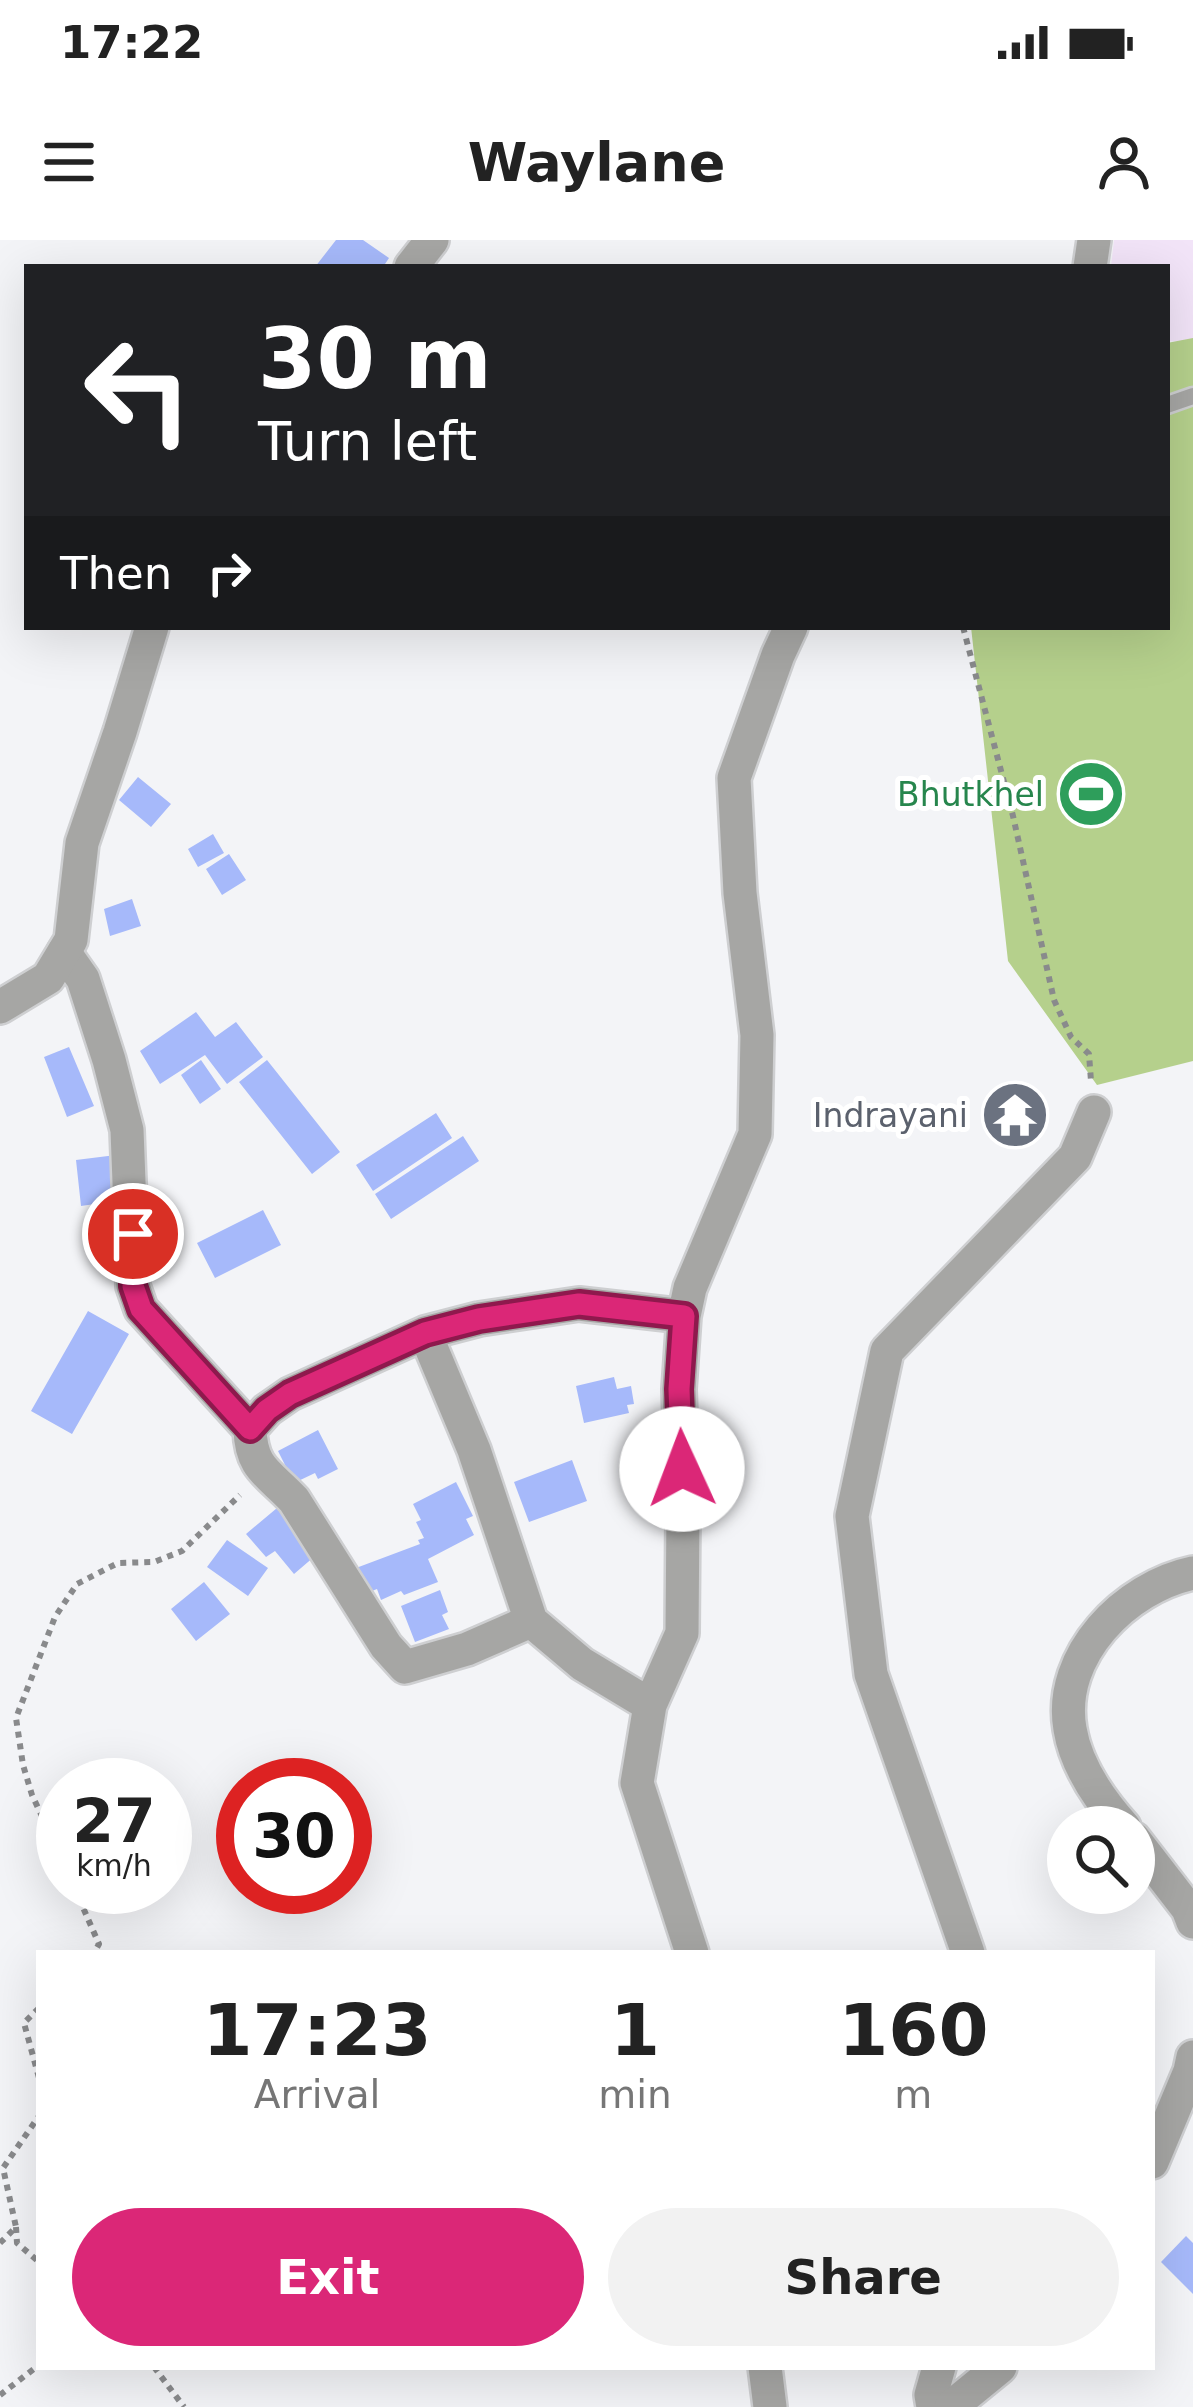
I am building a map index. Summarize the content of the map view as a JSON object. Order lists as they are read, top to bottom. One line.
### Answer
{"places":{"sports":["Bhutkhel"],"temple":["Indrayani"]},"page":{"status":"17:22","header":"Waylane","turn":["30 m","Turn left"],"then":"Then","speed":"27 km/h","limit":"30","eta":["17:23","Arrival","1","min","160","m"],"buttons":["Exit","Share"]}}
